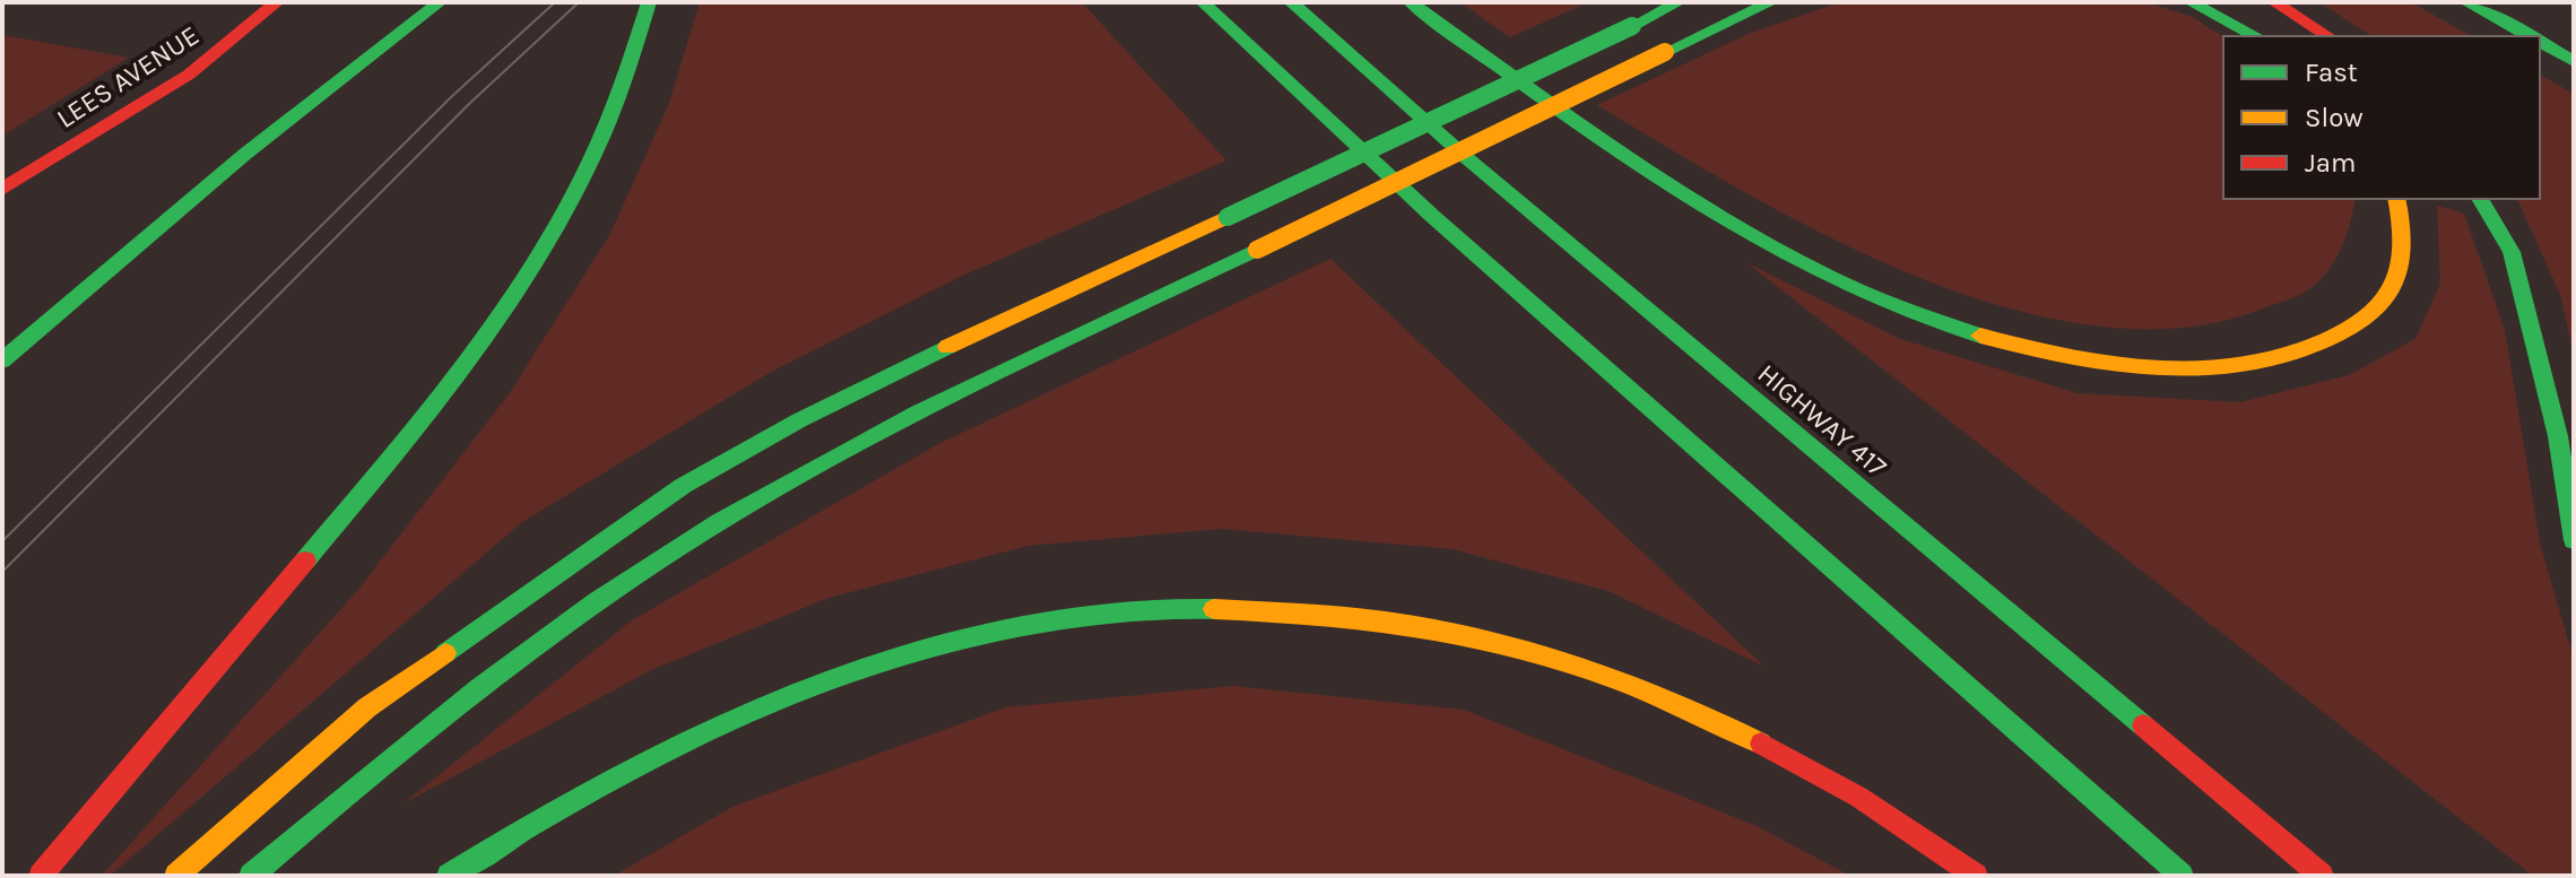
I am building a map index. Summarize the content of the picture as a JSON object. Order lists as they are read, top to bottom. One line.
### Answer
{"streets":{"main road":["LEES AVENUE","HIGHWAY 417"]},"legend":["Fast","Slow","Jam"]}
